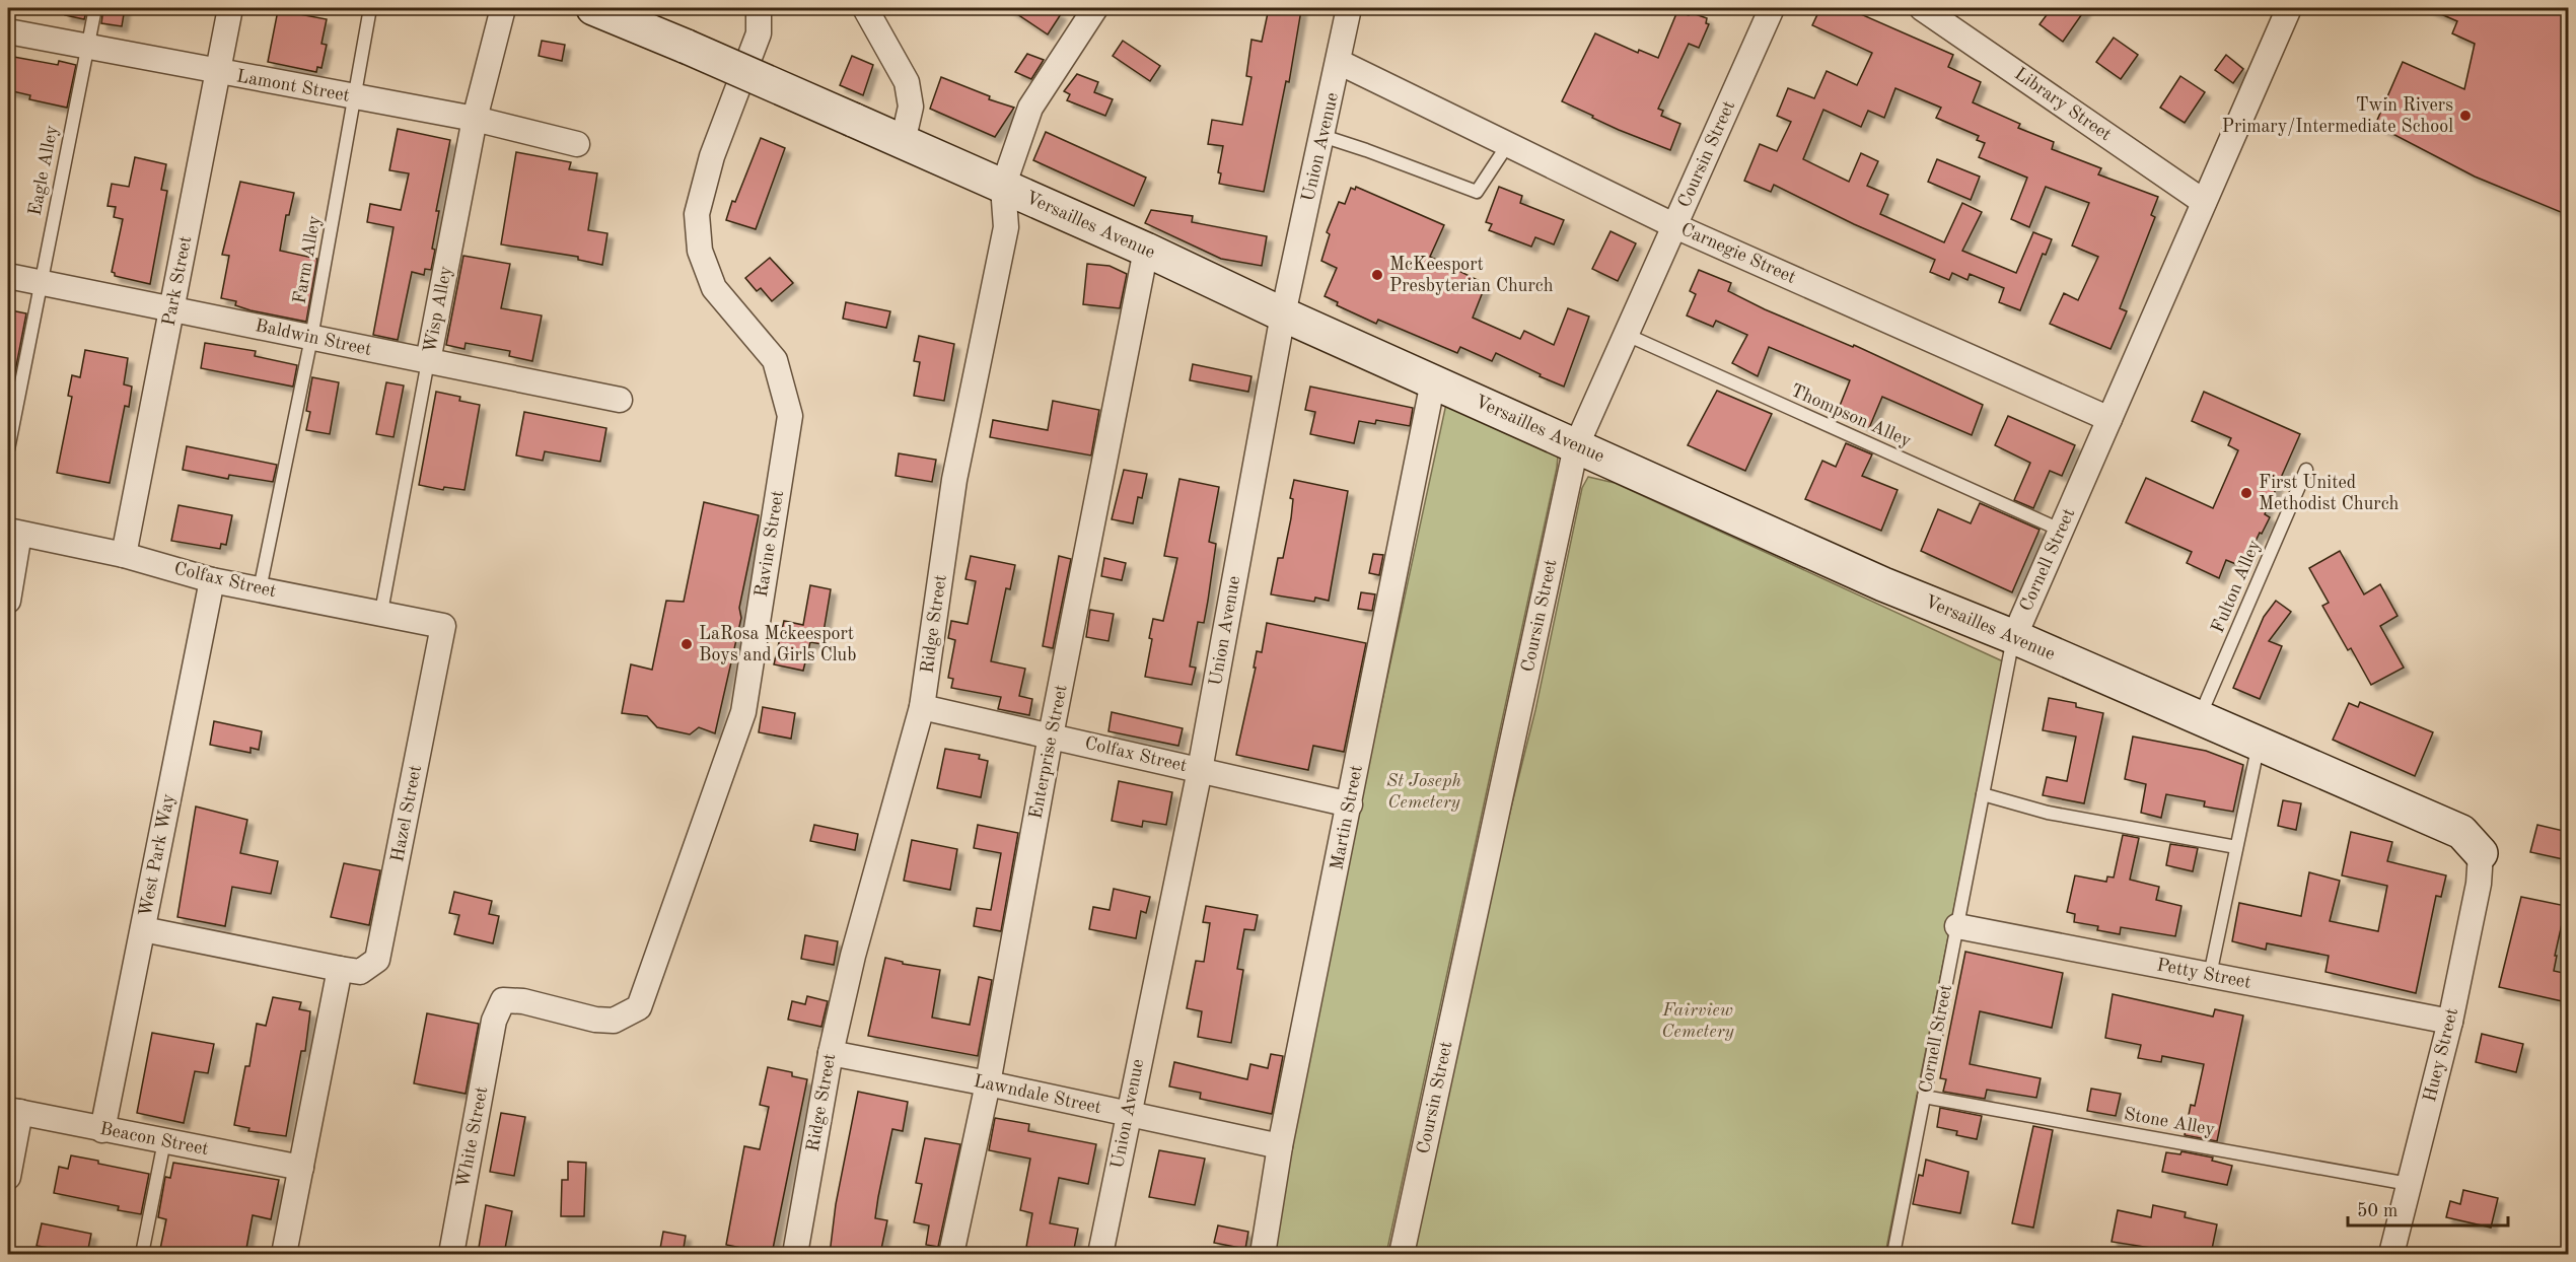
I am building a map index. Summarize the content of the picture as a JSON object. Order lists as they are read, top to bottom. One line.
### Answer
{"streets":{"street":["Lamont Street","Library Street","Union Avenue","Coursin Street","Versailles Avenue","Carnegie Street","Park Street","Wisp Alley","Baldwin Street","Ravine Street","Cornell Street","Colfax Street","Ridge Street","Enterprise Street","Hazel Street","Martin Street","West Park Way","Petty Street","Huey Street","Lawndale Street","White Street","Beacon Street"],"lane":["Eagle Alley","Farm Alley","Thompson Alley","Fulton Alley","Stone Alley"]},"crossings":[["Lamont Street","Eagle Alley"],["Lamont Street","Farm Alley"],["Lamont Street","Park Street"],["Lamont Street","Wisp Alley"],["Library Street","Cornell Street"],["Union Avenue","Versailles Avenue"],["Union Avenue","Carnegie Street"],["Union Avenue","Colfax Street"],["Union Avenue","Lawndale Street"],["Coursin Street","Versailles Avenue"],["Coursin Street","Carnegie Street"],["Coursin Street","Thompson Alley"],["Eagle Alley","Baldwin Street"],["Versailles Avenue","Cornell Street"],["Versailles Avenue","Fulton Alley"],["Versailles Avenue","Ridge Street"],["Versailles Avenue","Enterprise Street"],["Versailles Avenue","Martin Street"],["Versailles Avenue","Huey Street"],["Carnegie Street","Cornell Street"],["Farm Alley","Baldwin Street"],["Farm Alley","Colfax Street"],["Park Street","Baldwin Street"],["Park Street","Colfax Street"],["Wisp Alley","Baldwin Street"],["Wisp Alley","Colfax Street"],["Thompson Alley","Cornell Street"],["Ravine Street","White Street"],["Cornell Street","Petty Street"],["Cornell Street","Stone Alley"],["Colfax Street","Ridge Street"],["Colfax Street","Enterprise Street"],["Colfax Street","Hazel Street"],["Colfax Street","Martin Street"],["Colfax Street","West Park Way"],["Ridge Street","Lawndale Street"],["Enterprise Street","Lawndale Street"],["Hazel Street","West Park Way"],["Martin Street","Lawndale Street"],["West Park Way","Beacon Street"],["Petty Street","Huey Street"],["Huey Street","Stone Alley"]],"parks":["St Joseph Cemetery","Fairview Cemetery"],"places":["Twin Rivers Primary/Intermediate School","McKeesport Presbyterian Church","First United Methodist Church","LaRosa Mckeesport Boys and Girls Club"],"scale_bar":"50 m"}
